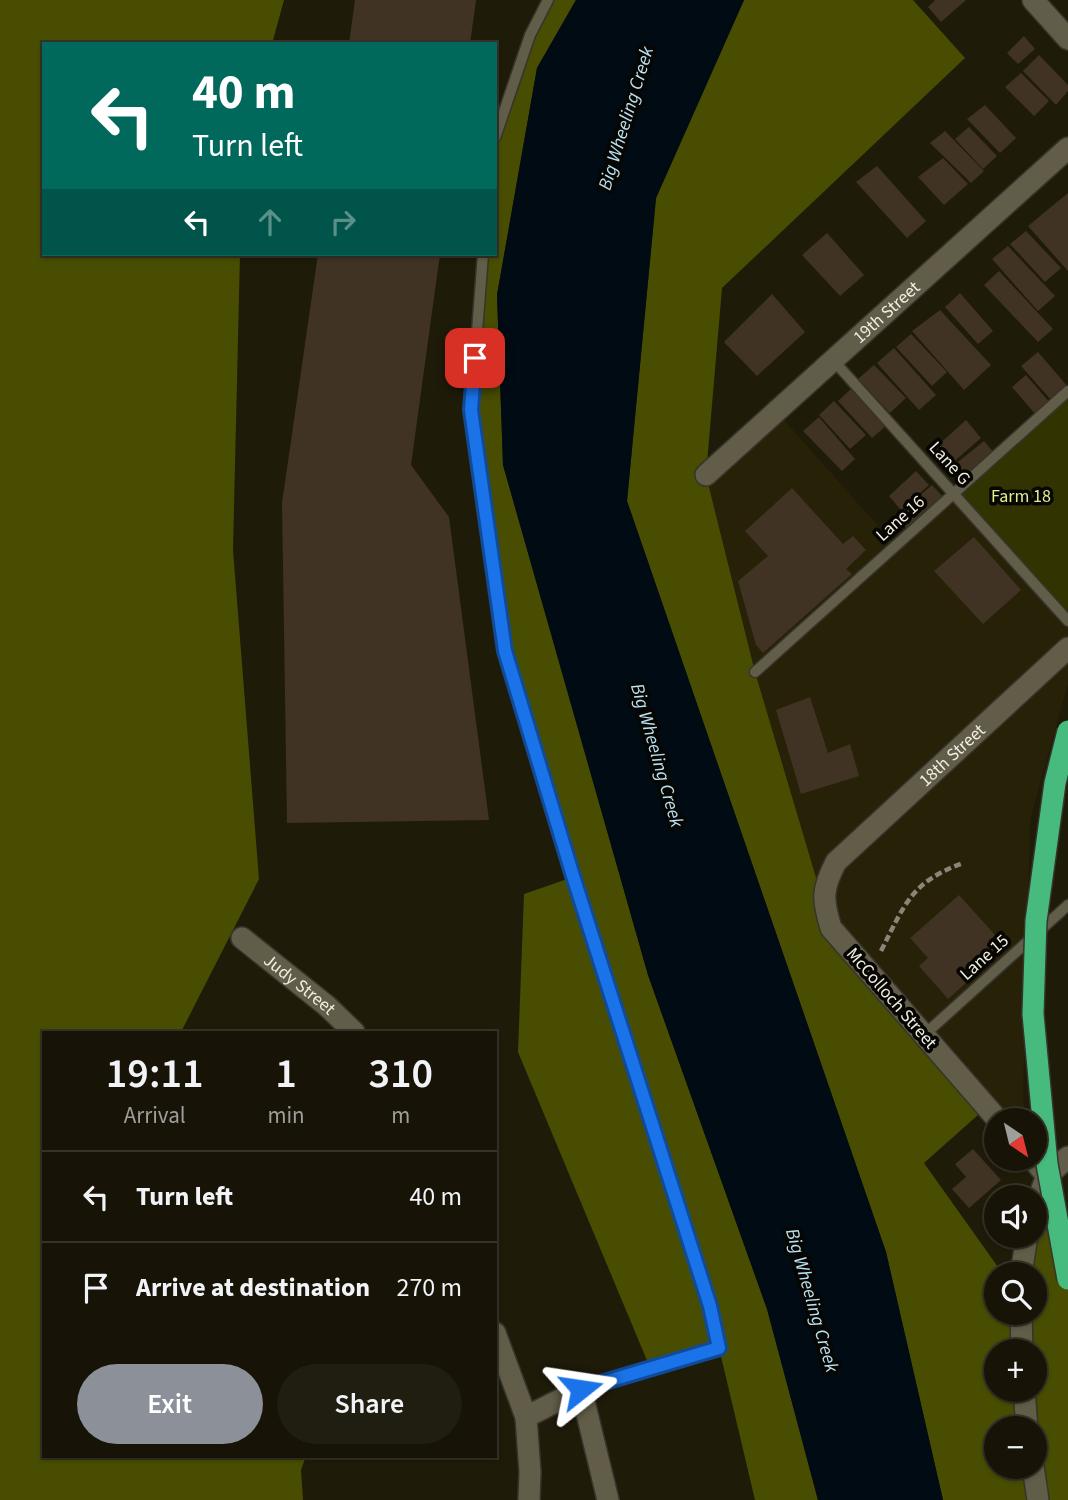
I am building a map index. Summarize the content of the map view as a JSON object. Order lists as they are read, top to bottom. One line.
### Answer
{"streets":{"street":["19th Street","18th Street","Judy Street","McColloch Street"],"lane":["Lane G","Lane 16","Lane 15"]},"crossings":[["19th Street","Lane G"],["Lane G","Lane 16"],["18th Street","McColloch Street"],["Lane 15","McColloch Street"]],"water":["Big Wheeling Creek"],"parks":["Farm 18"],"north":"bottom right","page":{"turn":["40 m","Turn left"],"eta":["19:11","Arrival","1","min","310","m"],"map_buttons":["+","−"],"list":[{"name":"Turn left","value":"40 m"},{"name":"Arrive at destination","value":"270 m"}],"buttons":["Exit","Share"]}}
